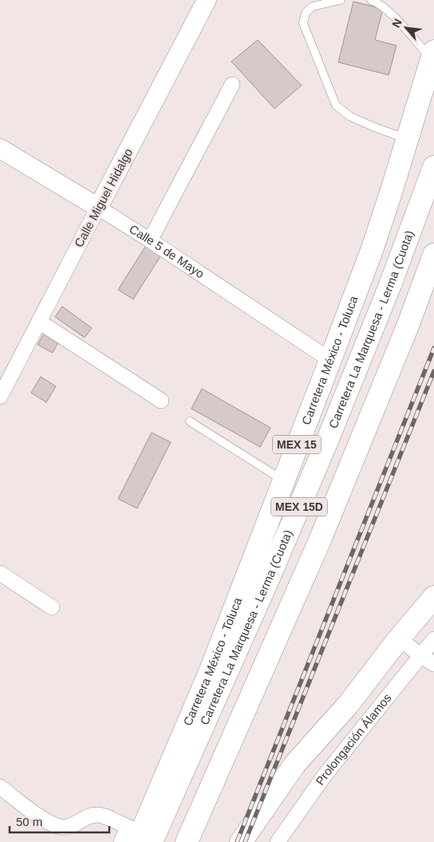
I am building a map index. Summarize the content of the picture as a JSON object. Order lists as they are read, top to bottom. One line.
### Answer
{"streets":{"main road":["Carretera La Marquesa - Lerma (Cuota)","Carretera México - Toluca","MEX 15","MEX 15D"],"street":["Calle Miguel Hidalgo","Calle 5 de Mayo","Prolongación Álamos"]},"crossings":[["Calle Miguel Hidalgo","Calle 5 de Mayo"],["Calle 5 de Mayo","Carretera México - Toluca"],["Carretera La Marquesa - Lerma (Cuota)","Carretera México - Toluca"]],"scale_bar":"50 m","north":"top left"}
